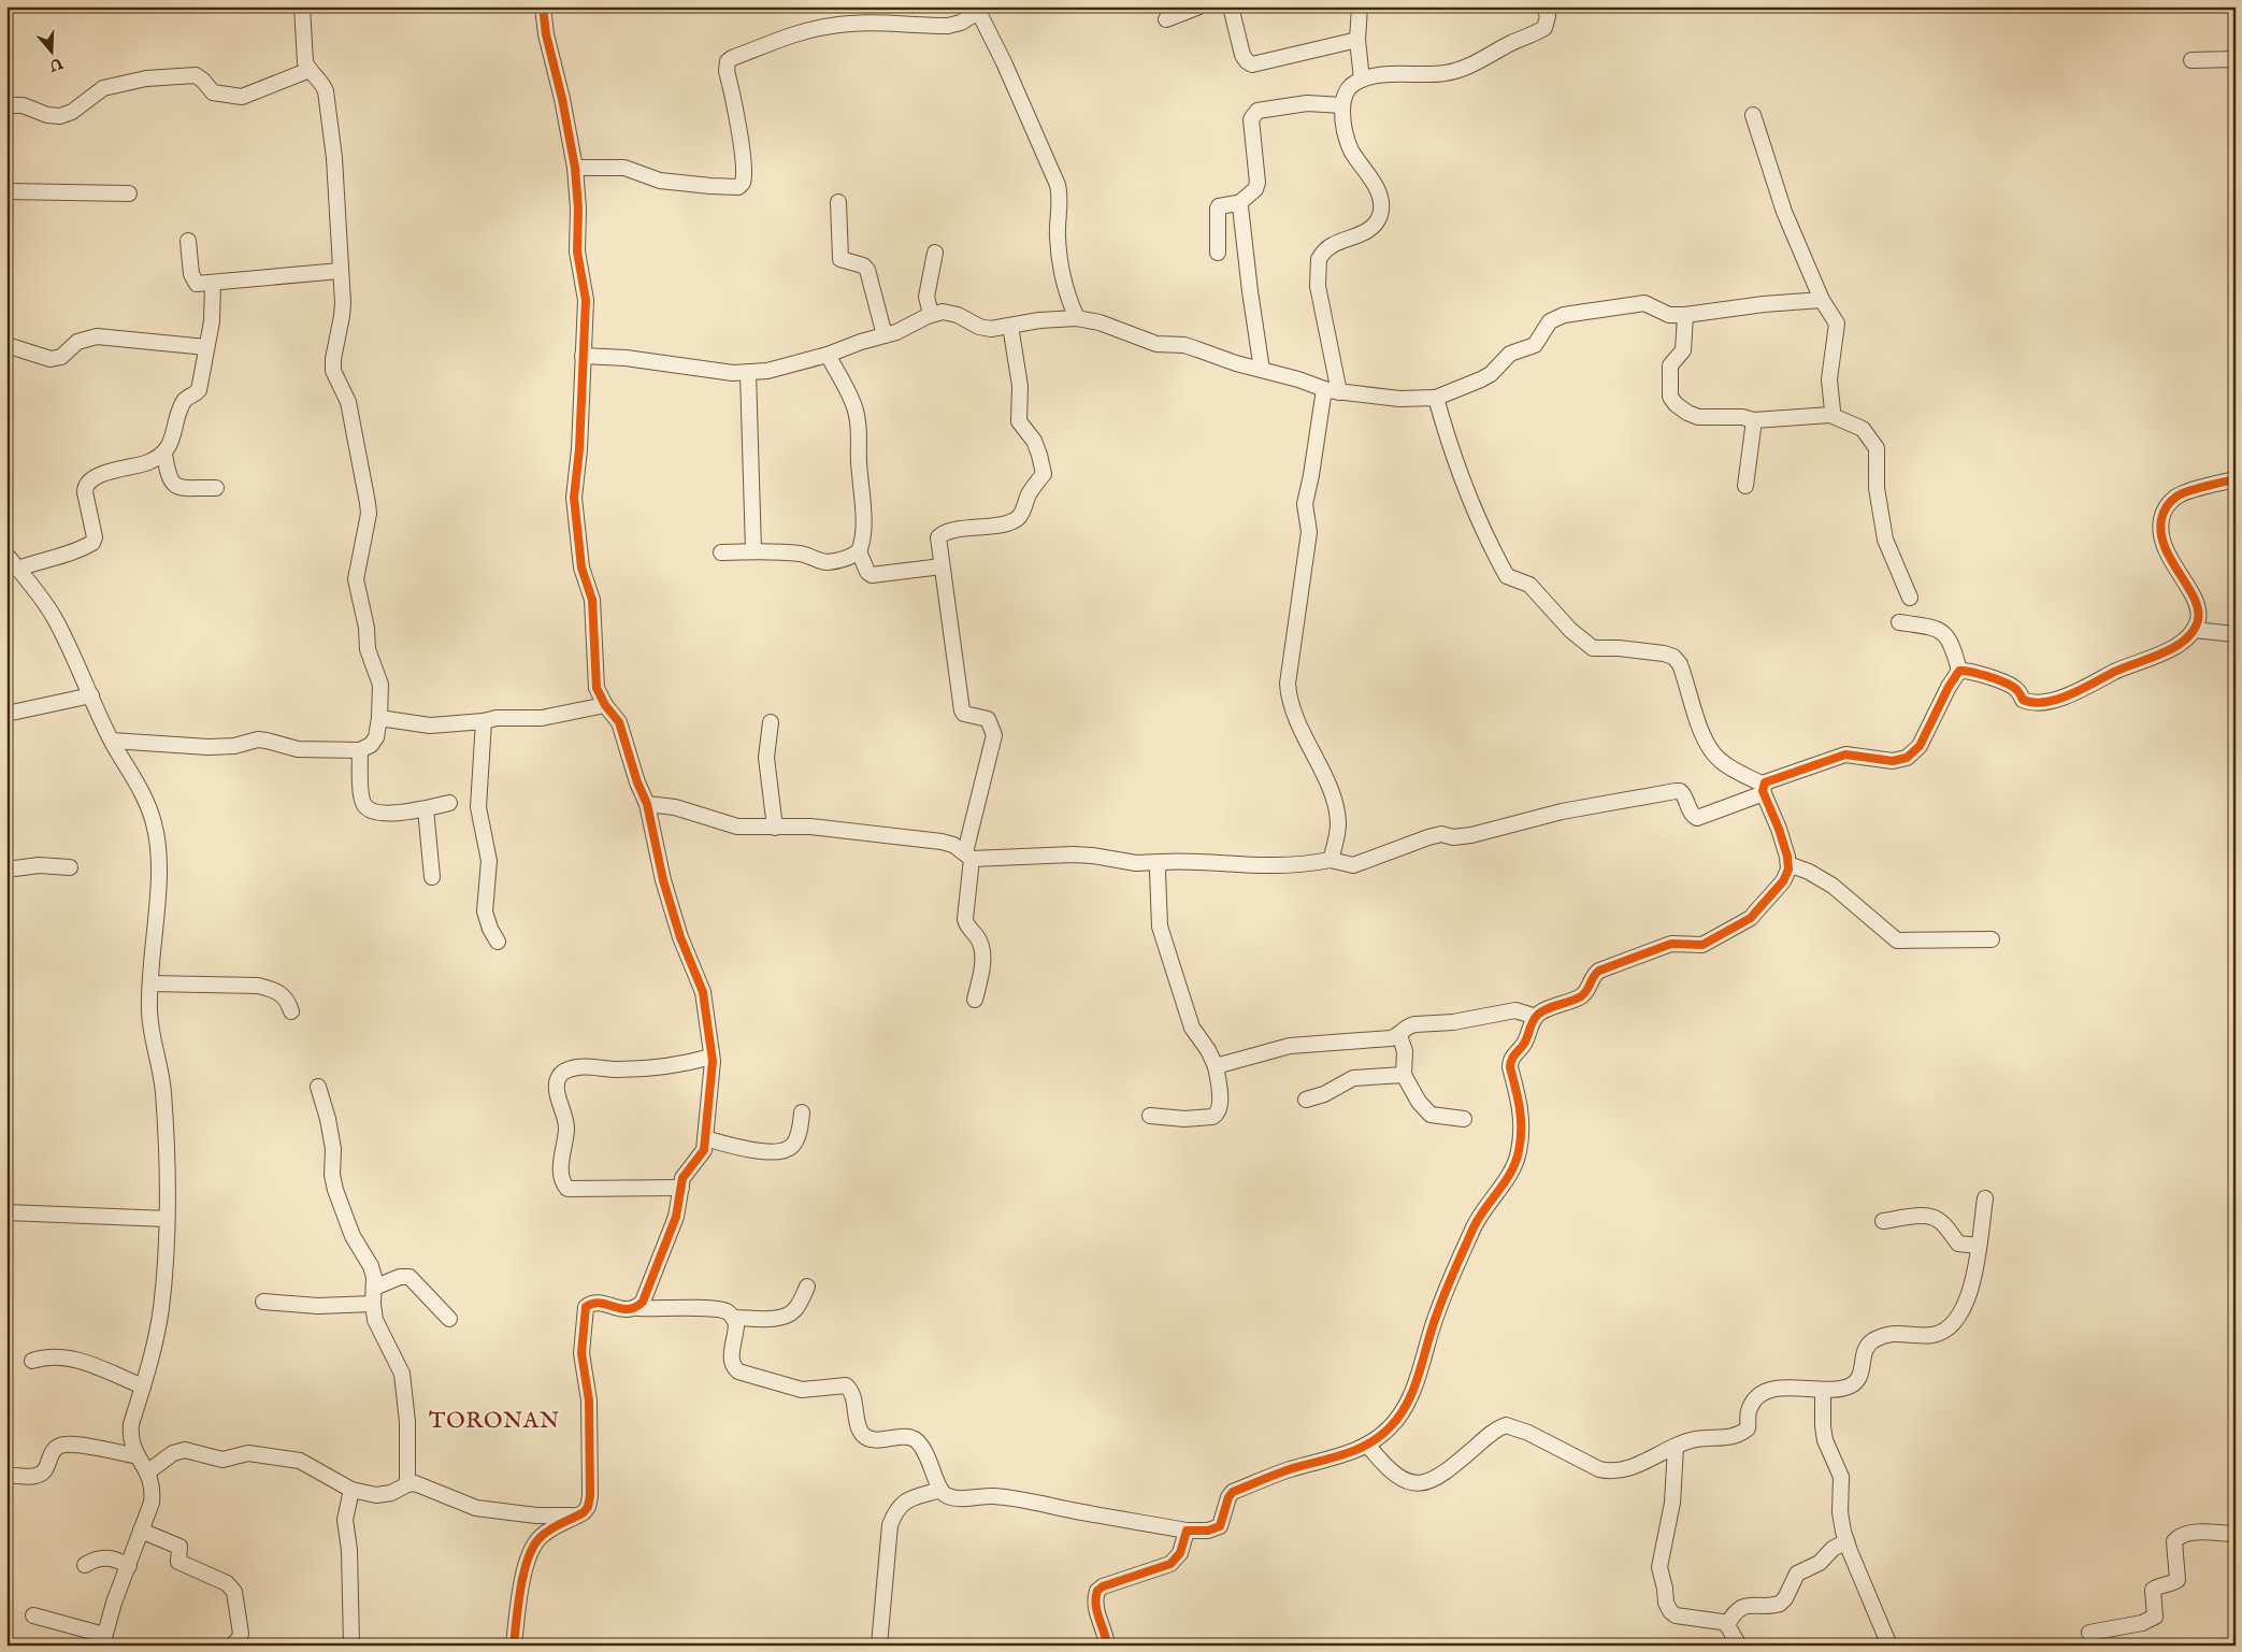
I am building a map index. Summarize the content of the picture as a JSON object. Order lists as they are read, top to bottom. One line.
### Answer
{"districts":["TORONAN"],"north":"bottom"}
